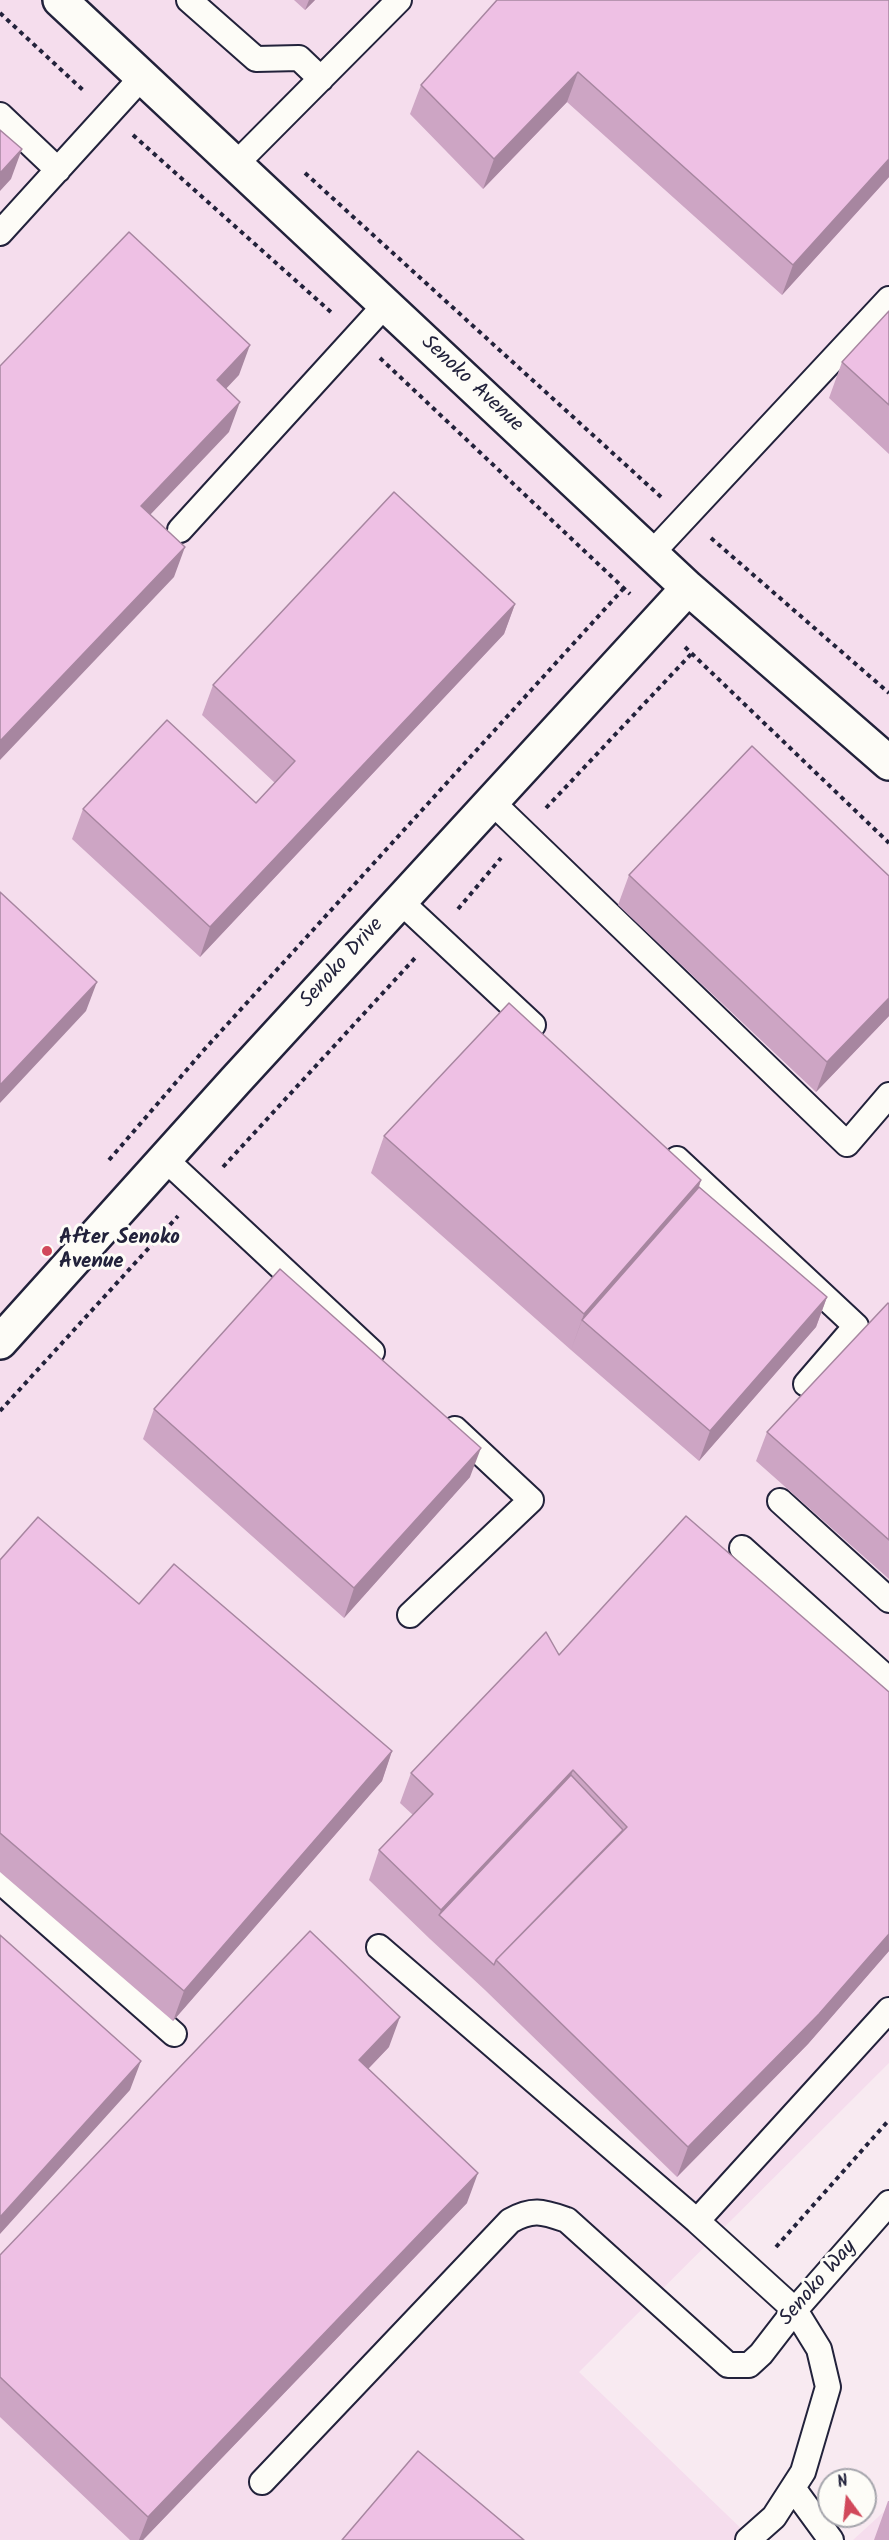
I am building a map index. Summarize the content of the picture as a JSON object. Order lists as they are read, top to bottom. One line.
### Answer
{"streets":{"street":["Senoko Avenue","Senoko Drive"],"lane":["Senoko Way"]},"crossings":[["Senoko Avenue","Senoko Drive"]],"places":["After Senoko Avenue"],"north":"top"}
